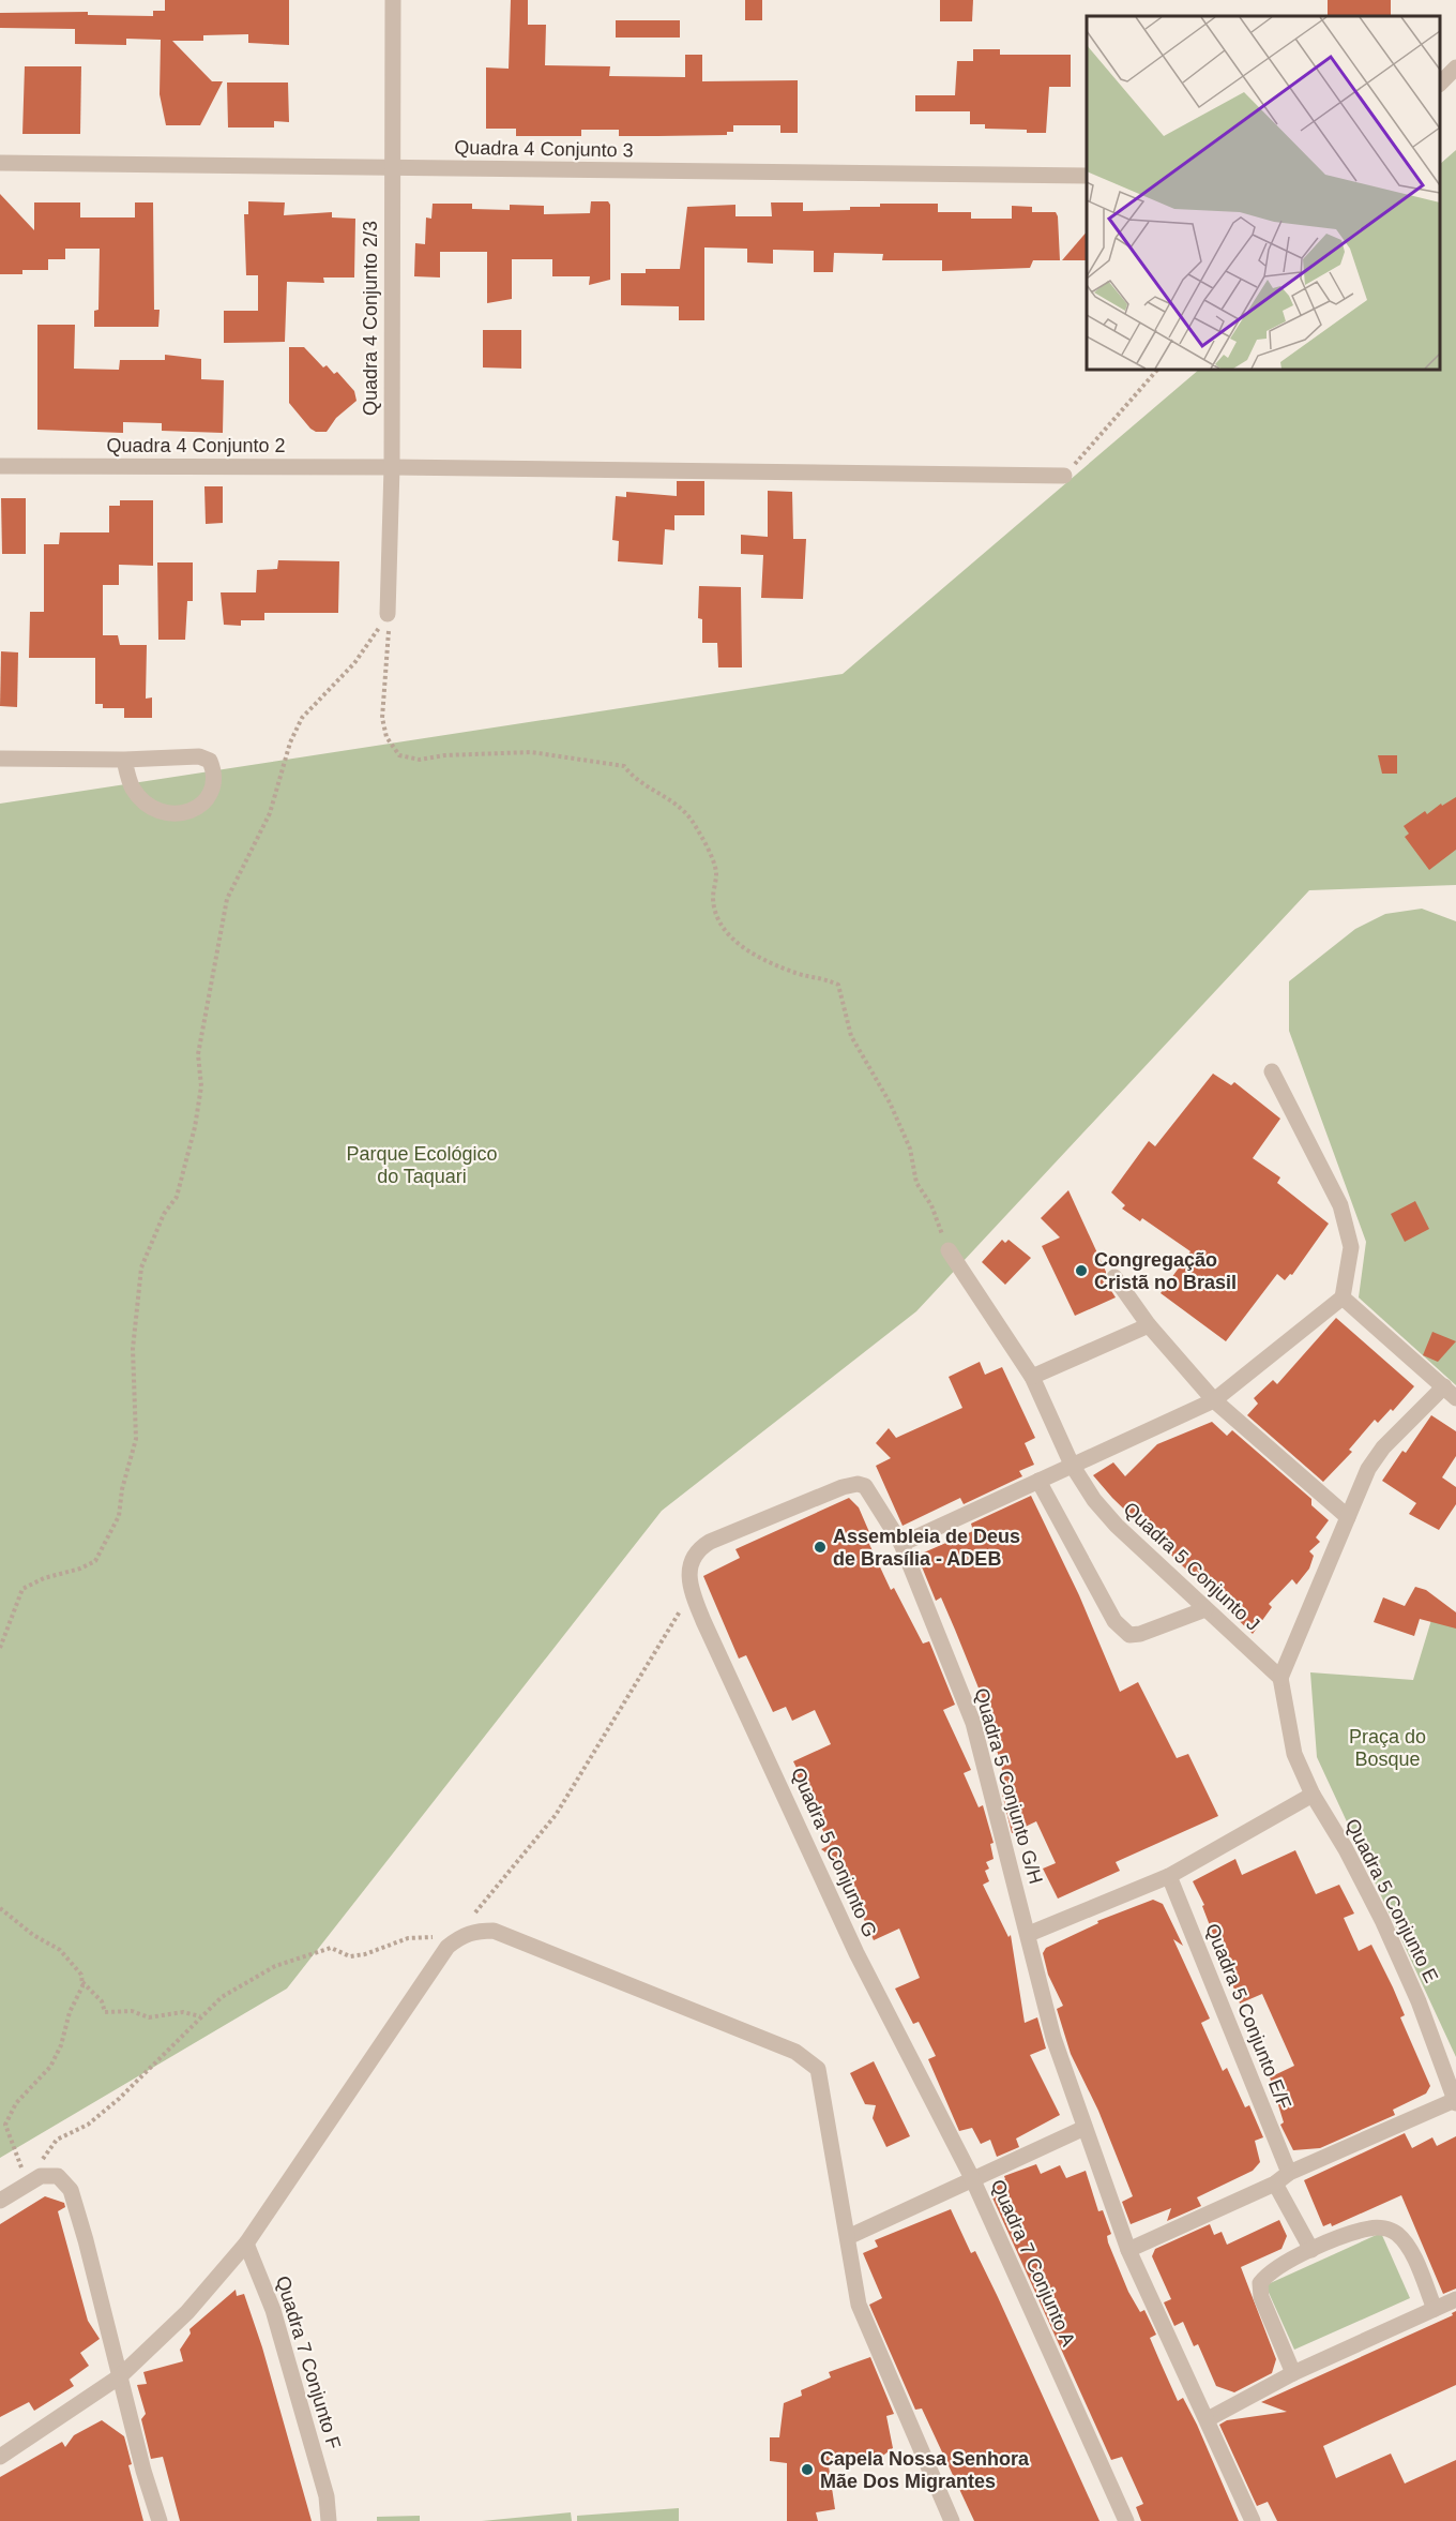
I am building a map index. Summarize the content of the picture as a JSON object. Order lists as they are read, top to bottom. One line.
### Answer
{"streets":{"street":["Quadra 4 Conjunto 3","Quadra 4 Conjunto 2/3","Quadra 4 Conjunto 2","Quadra 5 Conjunto J","Quadra 5 Conjunto G/H","Quadra 5 Conjunto G","Quadra 5 Conjunto E","Quadra 5 Conjunto E/F","Quadra 7 Conjunto A","Quadra 7 Conjunto F"]},"crossings":[["Quadra 4 Conjunto 3","Quadra 4 Conjunto 2/3"],["Quadra 4 Conjunto 2/3","Quadra 4 Conjunto 2"],["Quadra 5 Conjunto J","Quadra 5 Conjunto E"],["Quadra 5 Conjunto G/H","Quadra 5 Conjunto G"],["Quadra 5 Conjunto G","Quadra 7 Conjunto A"]],"parks":["Parque Ecológico do Taquari","Praça do Bosque"],"places":["Congregação Cristã no Brasil","Assembleia de Deus de Brasília - ADEB","Capela Nossa Senhora Mãe Dos Migrantes"]}
